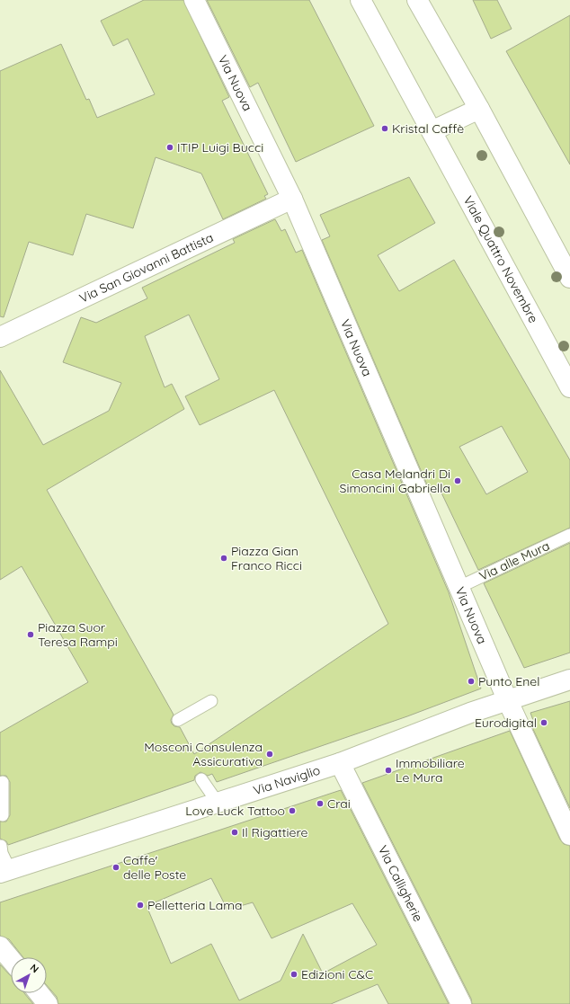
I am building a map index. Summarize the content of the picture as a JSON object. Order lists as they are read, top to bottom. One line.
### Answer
{"streets":{"street":["Via Nuova","Viale Quattro Novembre","Via San Giovanni Battista","Via Naviglio","Via Calligherie"],"lane":["Via alle Mura"]},"crossings":[["Via Nuova","Via San Giovanni Battista"],["Via Nuova","Via alle Mura"],["Via Nuova","Via Naviglio"],["Via Naviglio","Via Calligherie"]],"places":["Kristal Caffè","ITIP Luigi Bucci","Casa Melandri Di Simoncini Gabriella","Piazza Gian Franco Ricci","Piazza Suor Teresa Rampi","Punto Enel","Eurodigital","Mosconi Consulenza Assicurativa","Immobiliare Le Mura","Crai","Love Luck Tattoo","Il Rigattiere","Caffe' delle Poste","Pelletteria Lama","Edizioni C&C"],"north":"top right"}
